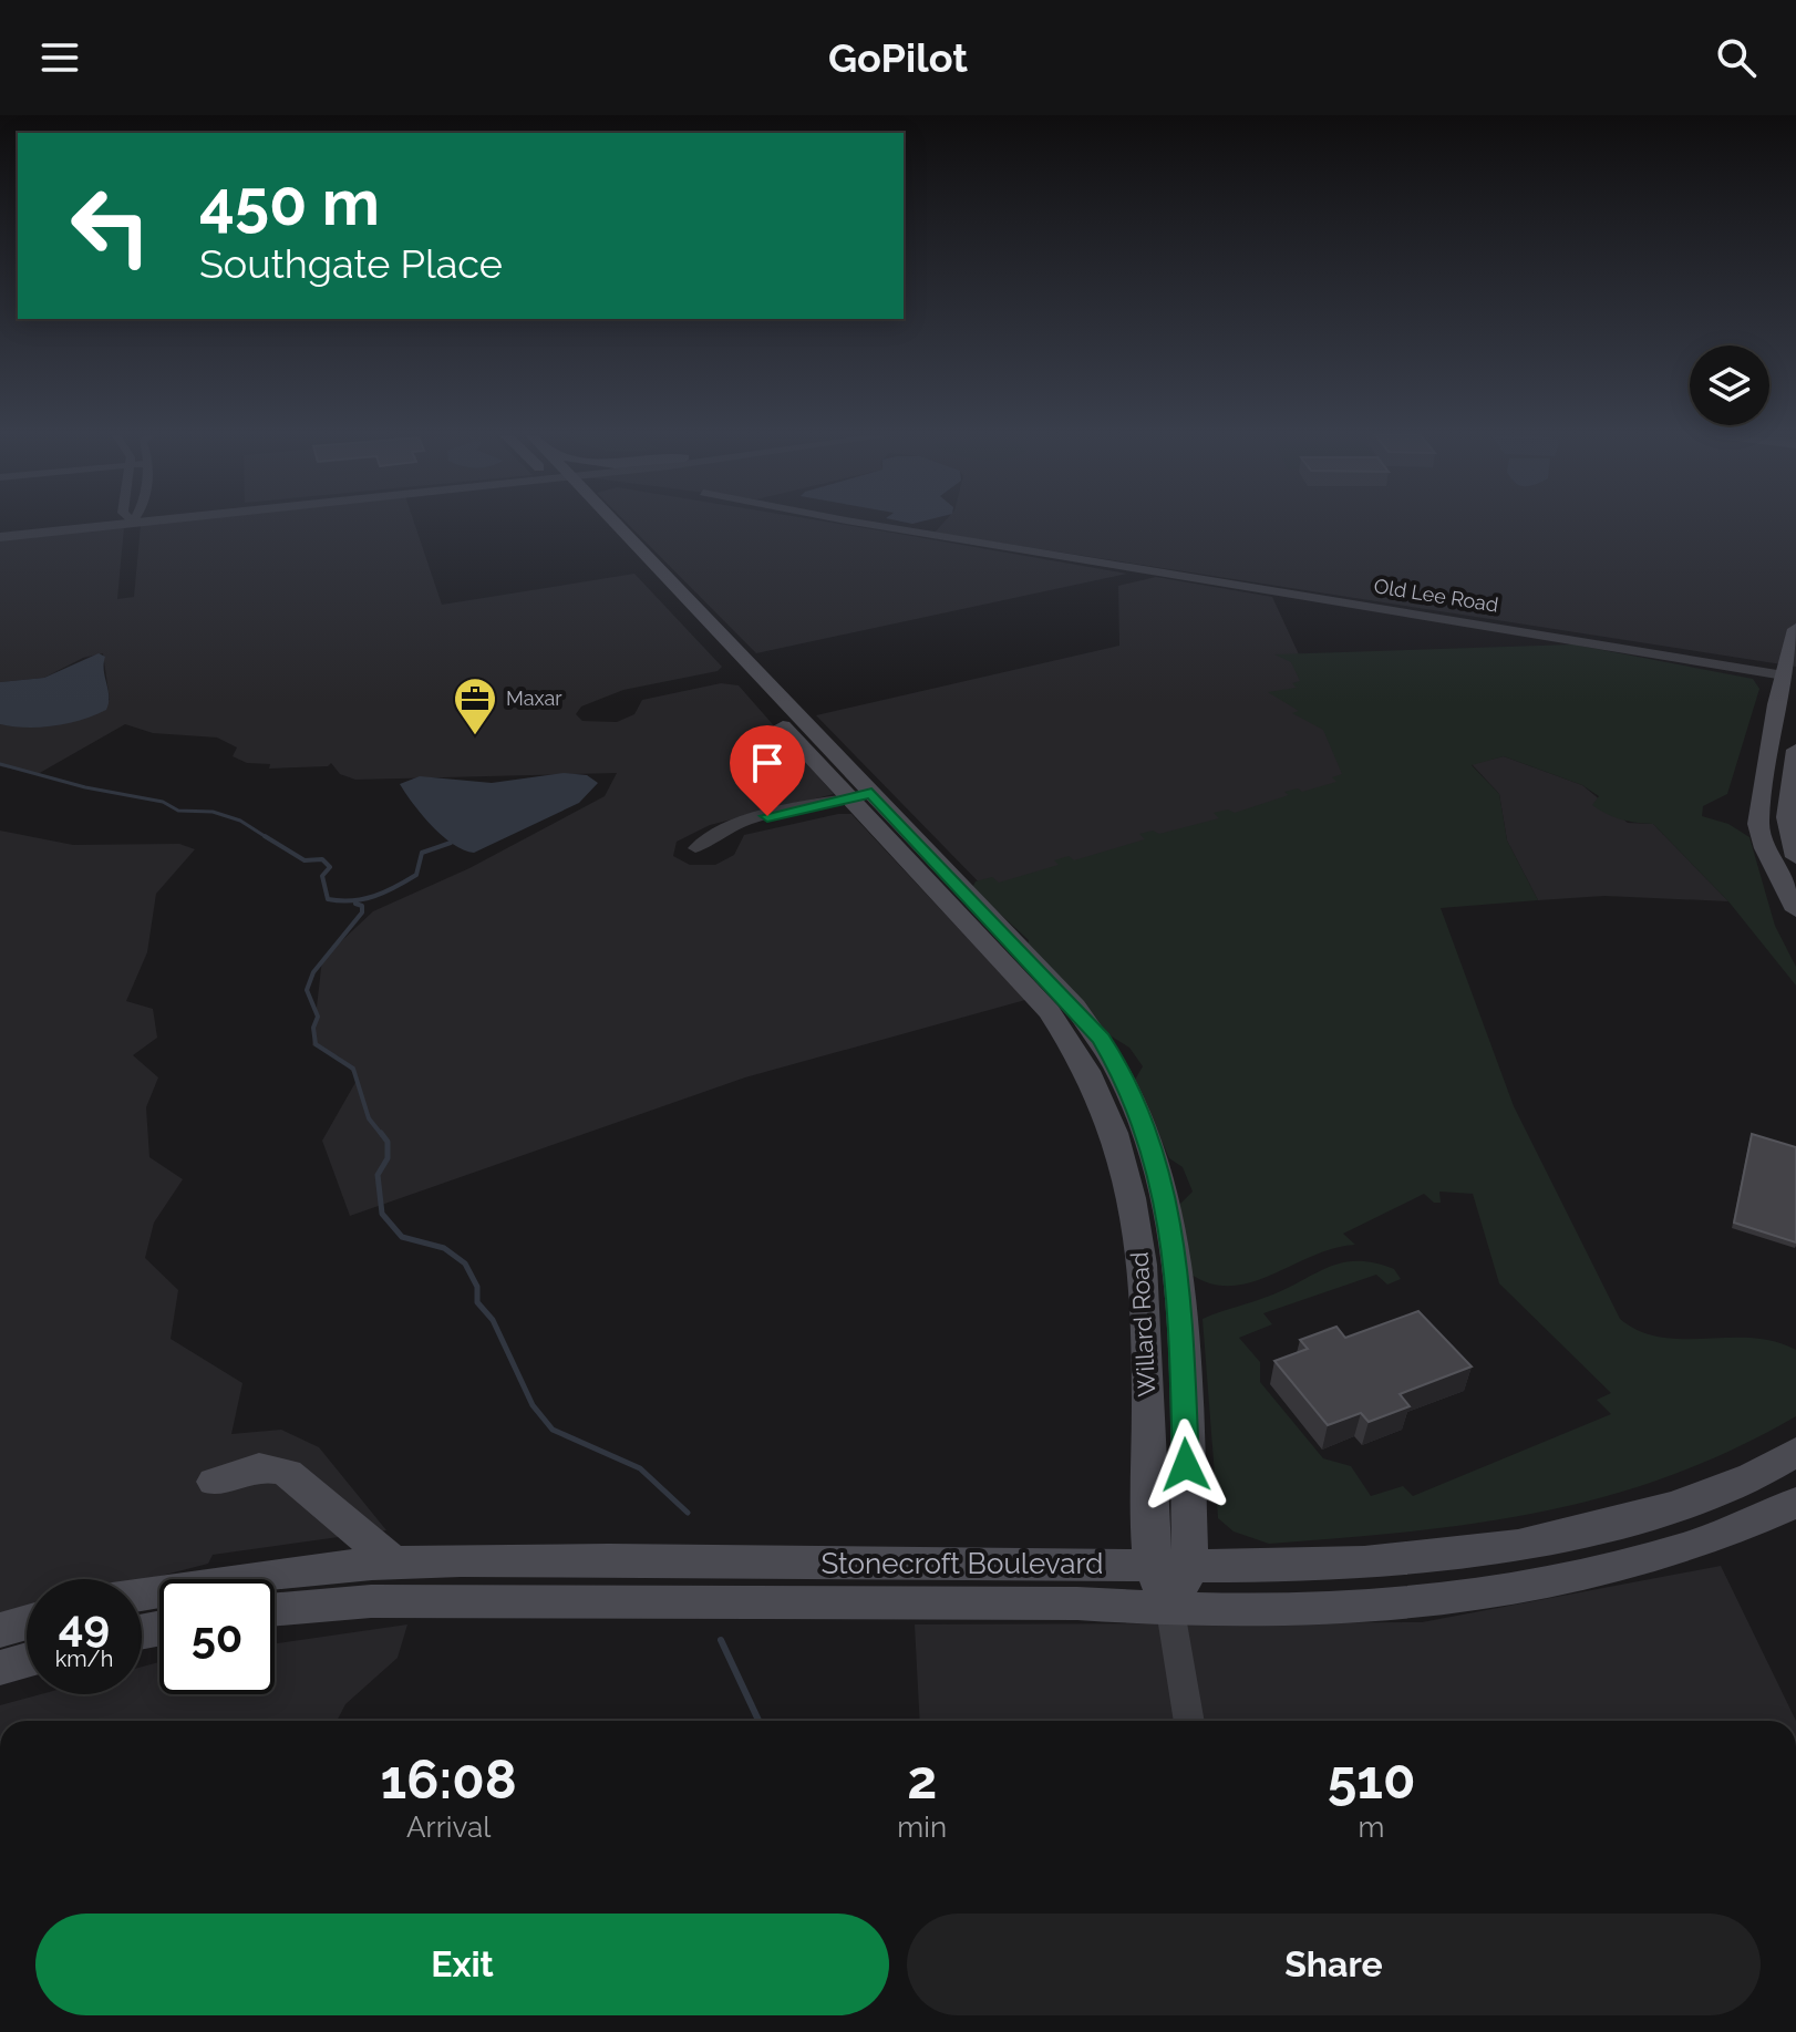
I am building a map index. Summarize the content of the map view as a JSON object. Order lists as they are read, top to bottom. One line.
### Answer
{"streets":{"main road":["Willard Road","Stonecroft Boulevard"],"street":["Old Lee Road"]},"crossings":[["Willard Road","Stonecroft Boulevard"]],"places":{"office":["Maxar"]},"page":{"header":"GoPilot","turn":["450 m","Southgate Place"],"speed":"49 km/h","limit":"50","eta":["16:08","Arrival","2","min","510","m"],"buttons":["Exit","Share"]}}
